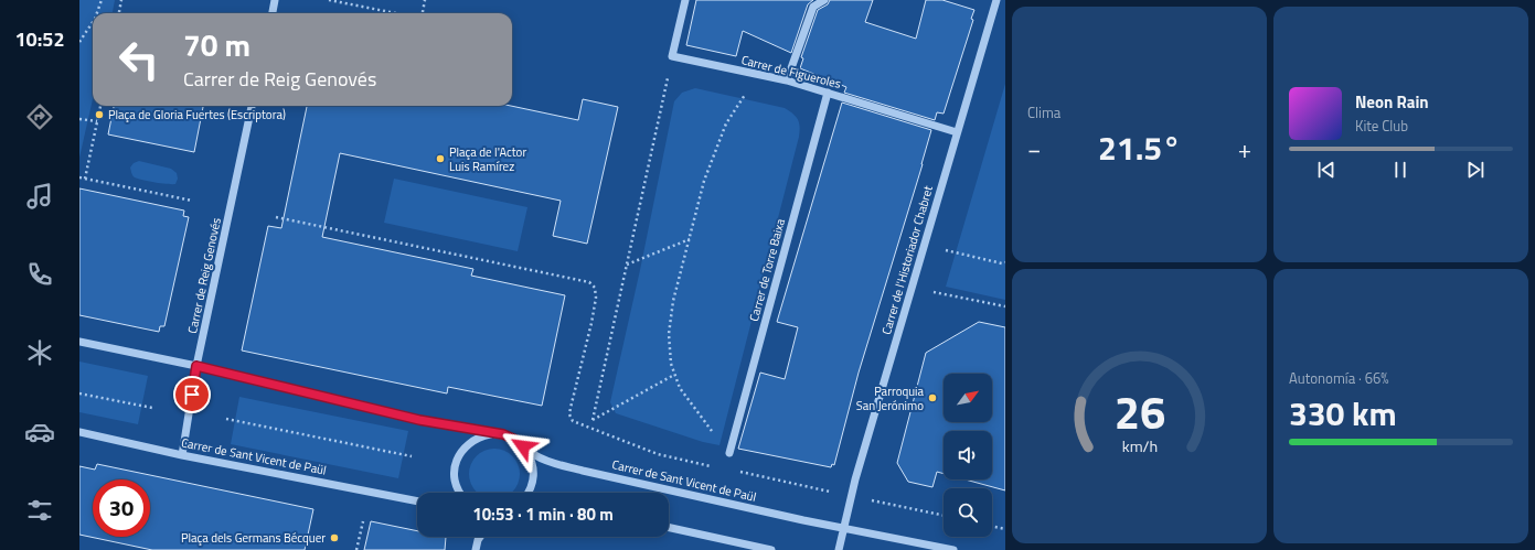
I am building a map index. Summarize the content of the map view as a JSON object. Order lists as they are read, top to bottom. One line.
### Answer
{"streets":{"street":["Carrer de Figueroles","Carrer de l'Historiador Chabret","Carrer de Torre Baixa","Carrer de Reig Genovés","Carrer de Sant Vicent de Paül"]},"crossings":[["Carrer de Figueroles","Carrer de l'Historiador Chabret"],["Carrer de Figueroles","Carrer de Torre Baixa"],["Carrer de l'Historiador Chabret","Carrer de Sant Vicent de Paül"],["Carrer de Reig Genovés","Carrer de Sant Vicent de Paül"]],"places":["Plaça de Gloria Fuertes (Escriptora)","Plaça de l'Actor Luis Ramírez","Parroquia San Jerónimo","Plaça dels Germans Bécquer"],"north":"top right","page":{"tabs":"10:52","tile":["Clima",["Autonomía · 66%","330 km"]],"turn":["70 m","Carrer de Reig Genovés"],"song":["Neon Rain","Kite Club"],"heat":["−","21.5°","+"],"limit":"30","trip":"10:53 · 1 min · 80 m","gauge":["26","km/h"]}}
